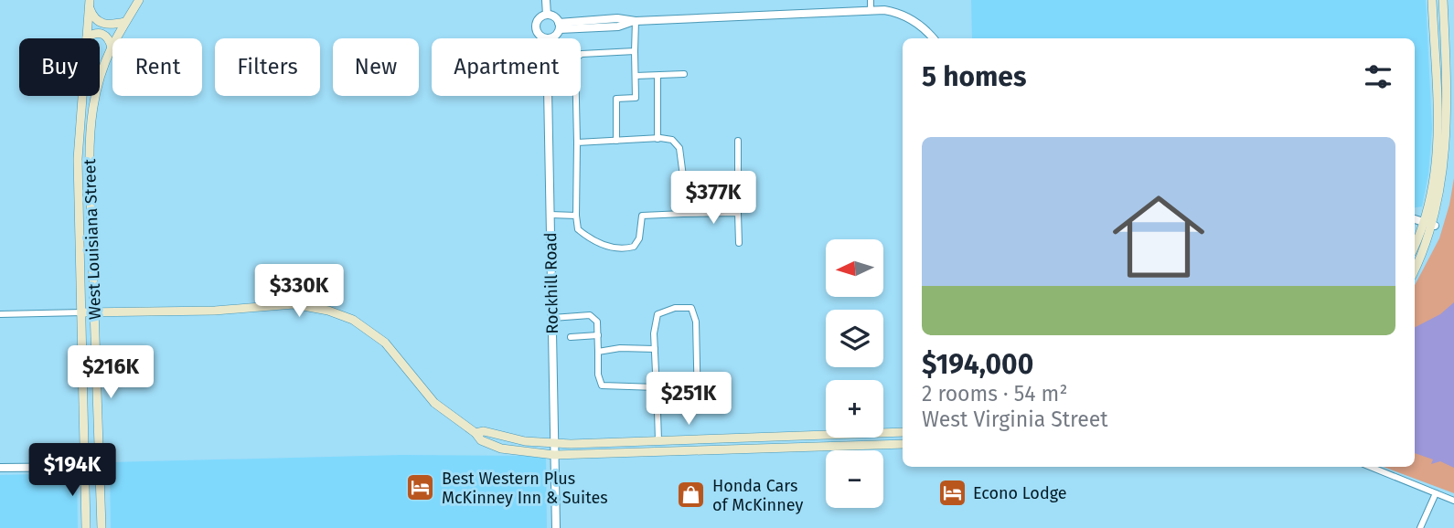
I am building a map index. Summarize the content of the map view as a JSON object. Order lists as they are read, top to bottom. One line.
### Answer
{"streets":{"main road":["West Louisiana Street"],"street":["Rockhill Road"]},"places":{"hotel":["Best Western Plus McKinney Inn & Suites","Econo Lodge"],"shop":["Honda Cars of McKinney"]},"north":"left","page":{"chip":["Buy","Rent","Filters","New","Apartment"],"heading":"5 homes","list":[{"name":"$194,000","note":"2 rooms · 54 m² · West Virginia Street"}],"price":["$377K","$330K","$216K","$251K","$194K"],"map_buttons":["+","−"]}}
